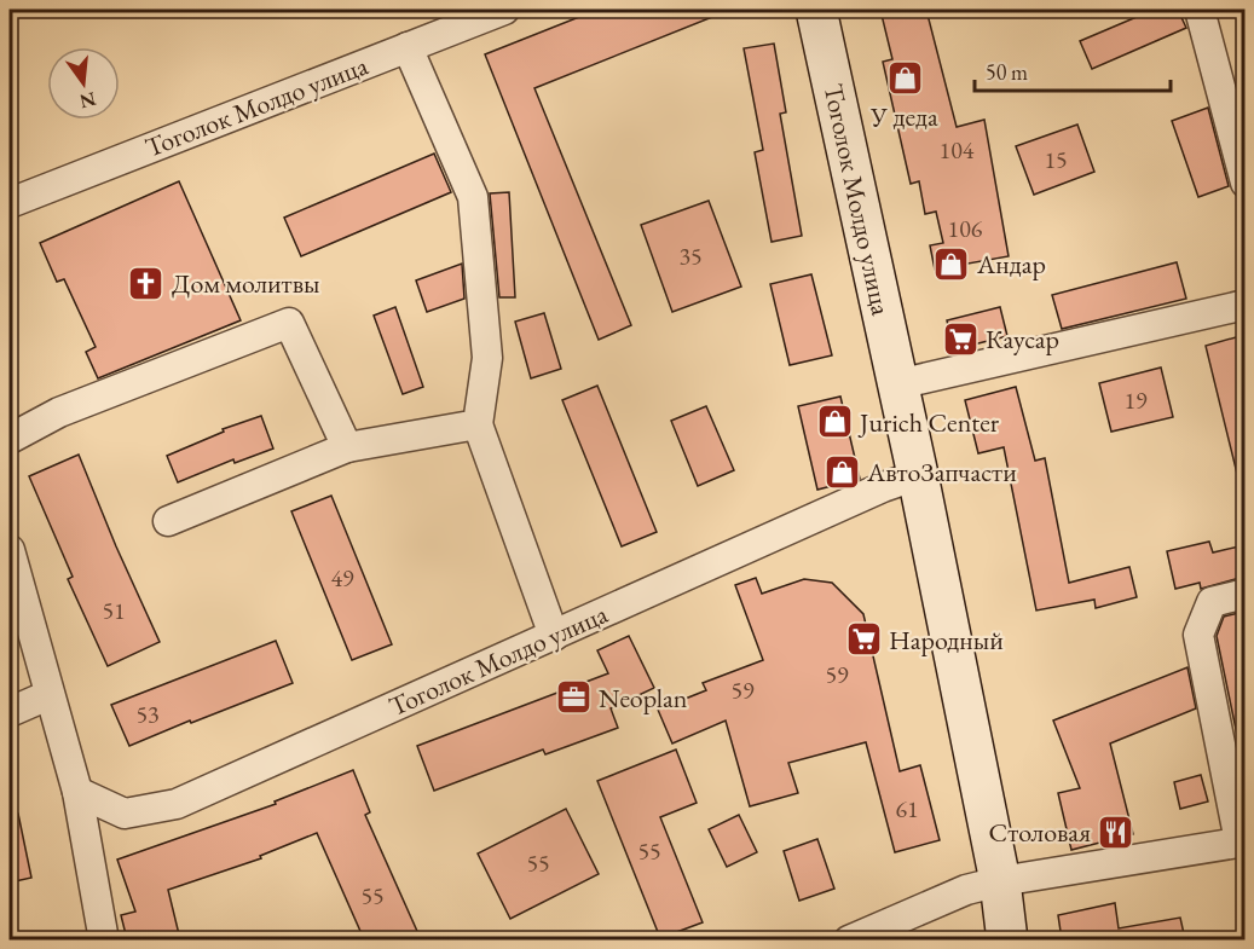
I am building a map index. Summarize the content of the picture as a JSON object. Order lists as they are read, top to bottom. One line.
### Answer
{"streets":{"main road":["Тоголок Молдо улица"]},"places":{"shop":["У деда","Андар","Jurich Center","АвтоЗапчасти"],"church":["Дом молитвы"],"supermarket":["Каусар","Народный"],"office":["Neoplan"],"restaurant":["Столовая"]},"house_numbers":["104","15","106","35","19","49","51","59","59","53","61","55","55","55"],"scale_bar":"50 m","north":"bottom"}
